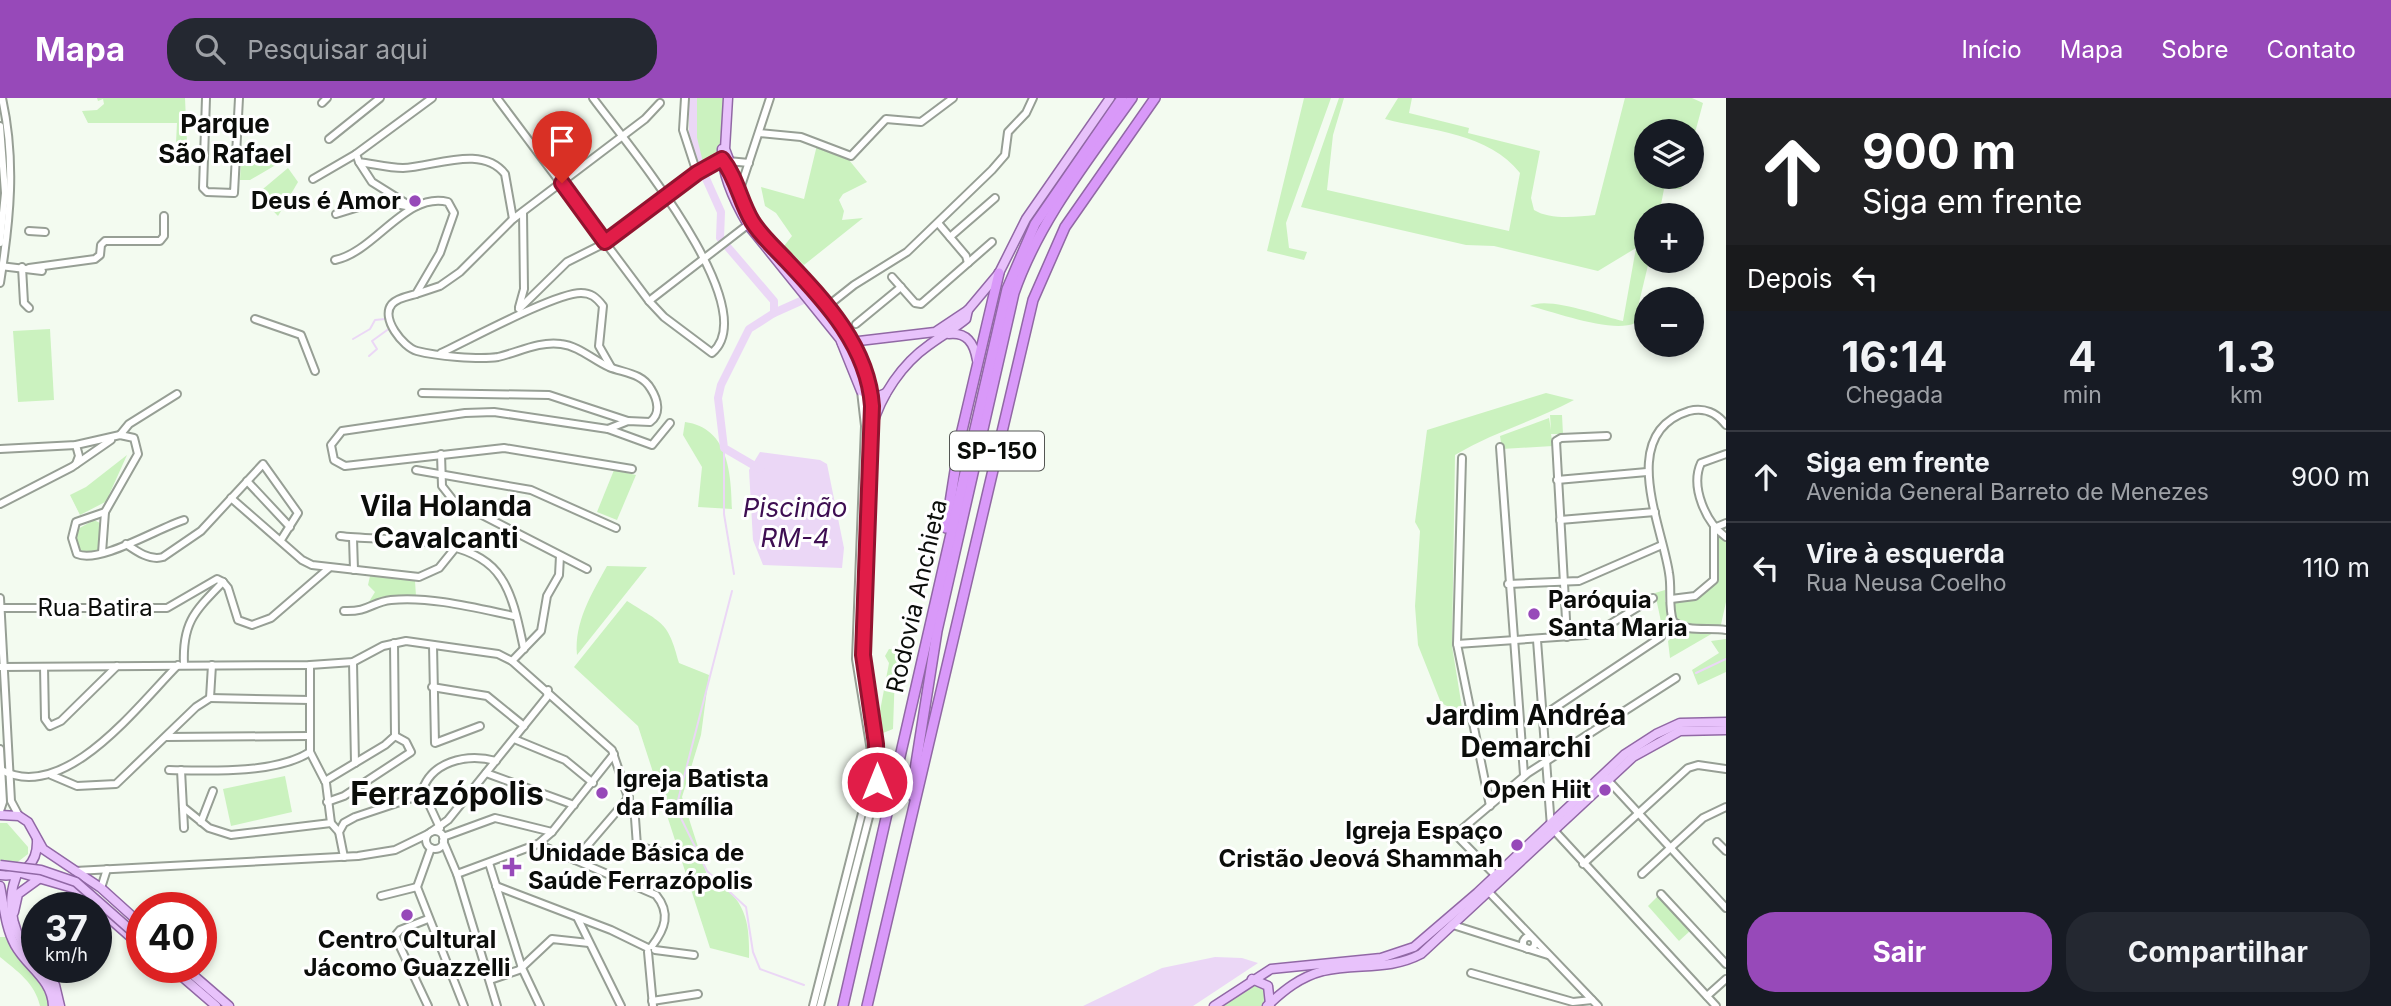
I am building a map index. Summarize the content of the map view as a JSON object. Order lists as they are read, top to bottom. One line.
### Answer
{"streets":{"highway":["SP-150","Rodovia Anchieta"],"street":["Rua Batira"]},"districts":["Parque São Rafael","Vila Holanda Cavalcanti","Jardim Andréa Demarchi","Ferrazópolis"],"water":["Piscinão RM-4"],"places":{"other":["Deus é Amor","Paróquia Santa Maria","Open Hiit","Igreja Batista da Família","Igreja Espaço Cristão Jeová Shammah","Centro Cultural Jácomo Guazzelli"],"health":["Unidade Básica de Saúde Ferrazópolis"]},"page":{"header":"Mapa","search":"Pesquisar aqui","nav":["Início","Mapa","Sobre","Contato"],"turn":["900 m","Siga em frente"],"map_buttons":["+","−"],"then":"Depois","eta":["16:14","Chegada","4","min","1.3","km"],"list":[{"name":"Siga em frente","note":"Avenida General Barreto de Menezes","value":"900 m"},{"name":"Vire à esquerda","note":"Rua Neusa Coelho","value":"110 m"}],"speed":"37 km/h","limit":"40","buttons":["Sair","Compartilhar"]}}
